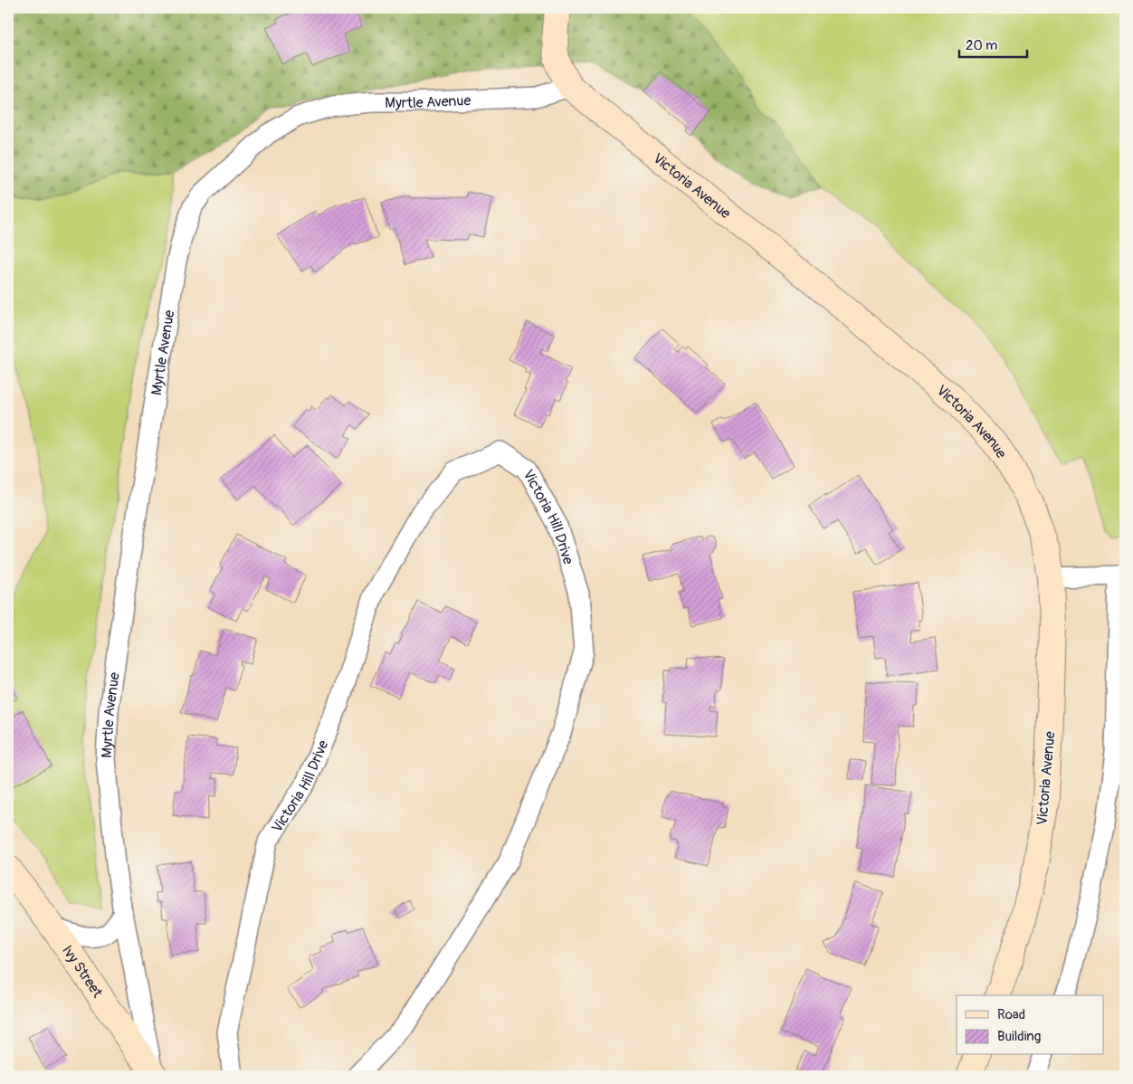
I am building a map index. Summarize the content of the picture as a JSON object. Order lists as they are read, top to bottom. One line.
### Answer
{"streets":{"street":["Myrtle Avenue","Victoria Avenue","Victoria Hill Drive","Ivy Street"]},"crossings":[["Myrtle Avenue","Victoria Avenue"],["Myrtle Avenue","Ivy Street"]],"legend":["Road","Building"],"scale_bar":"20 m"}
